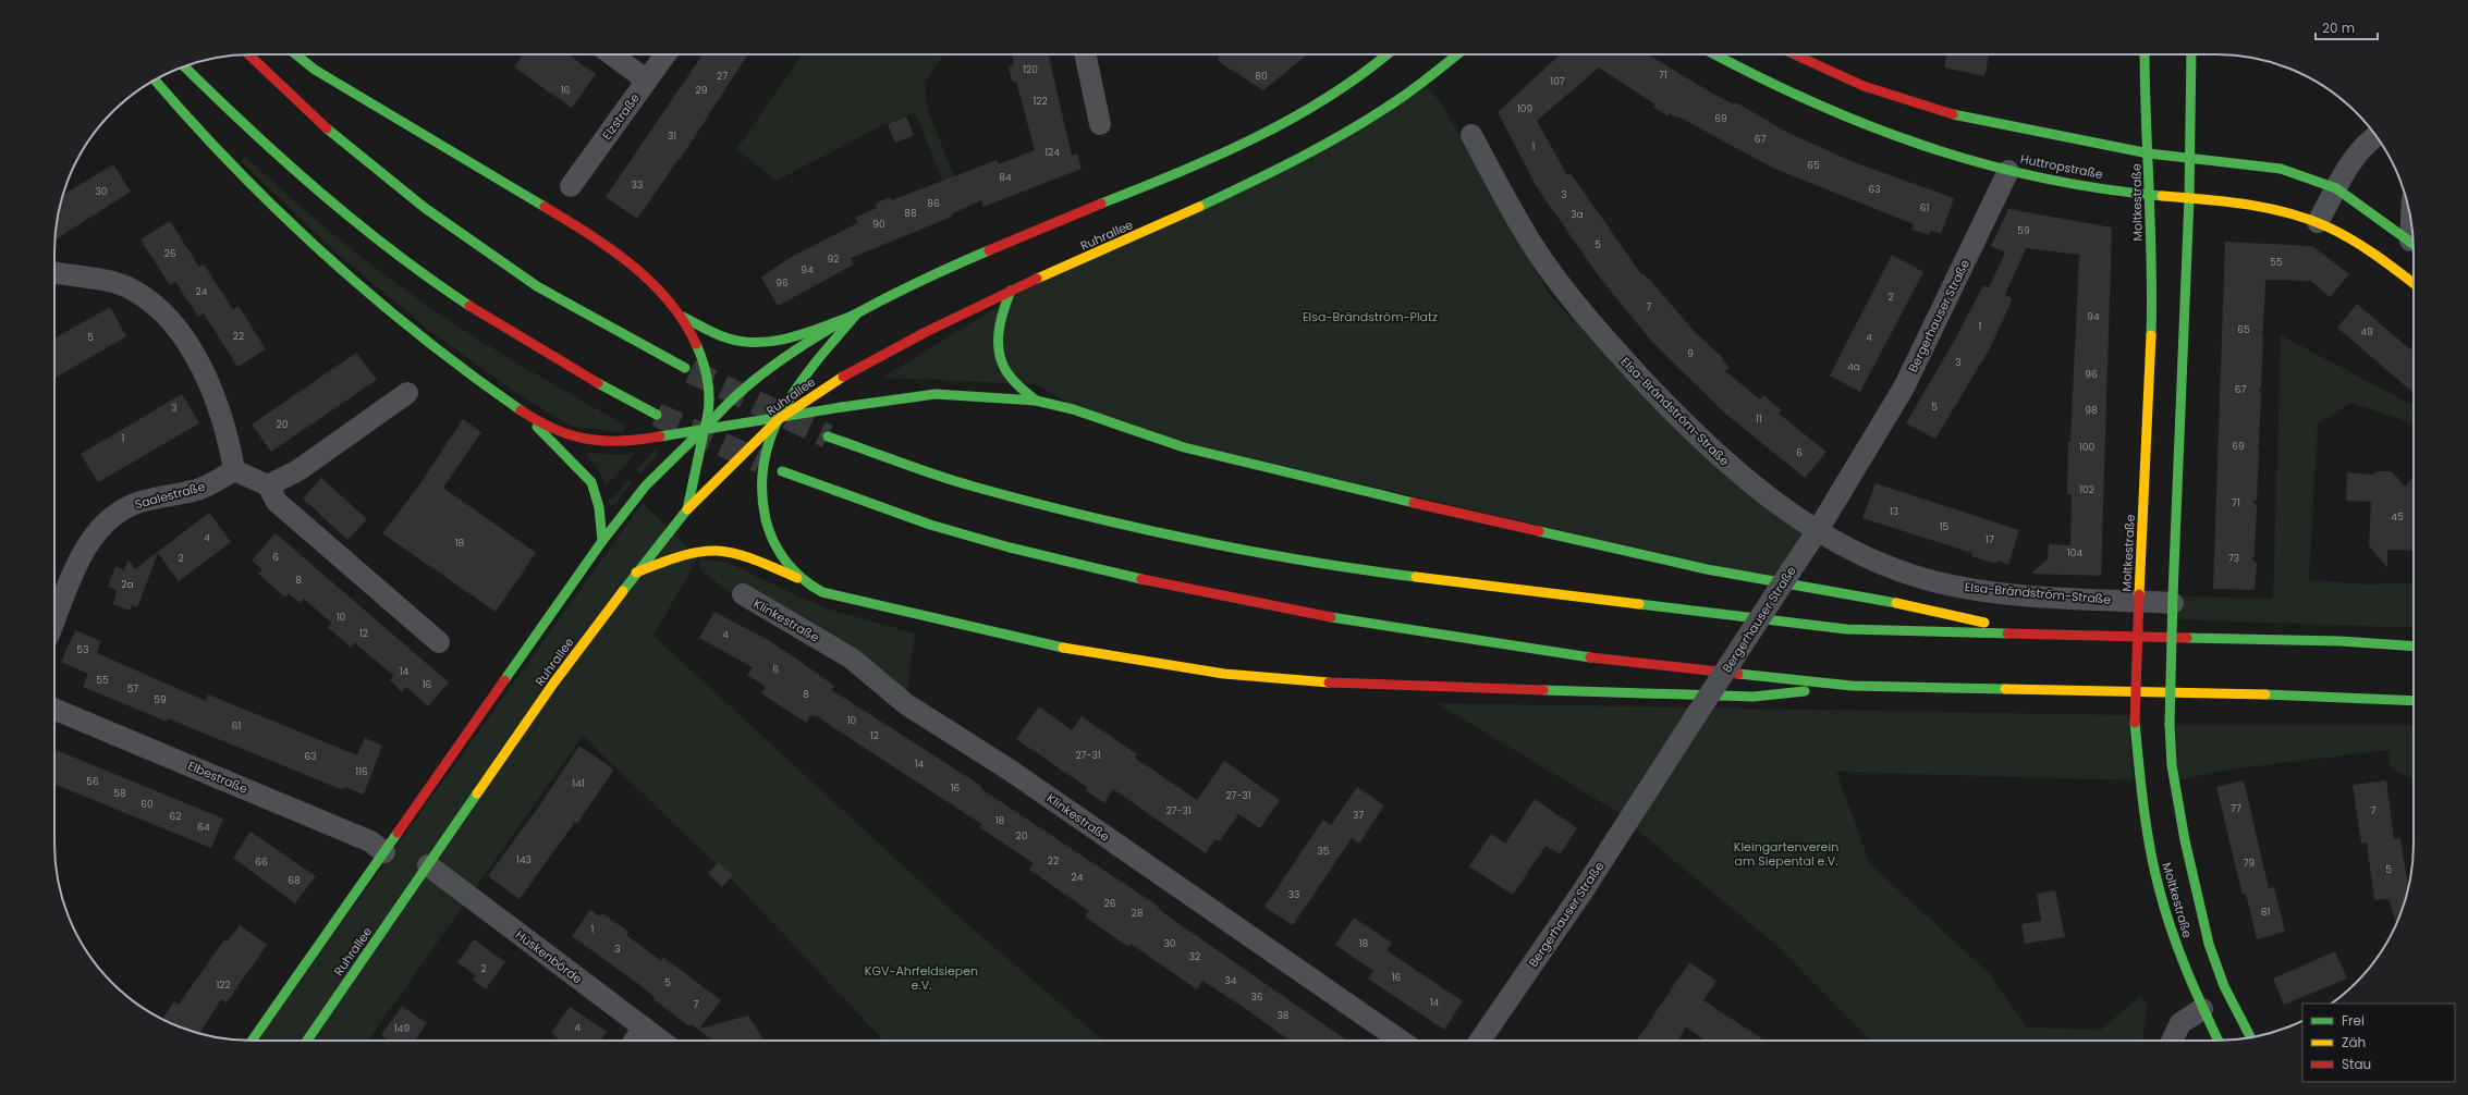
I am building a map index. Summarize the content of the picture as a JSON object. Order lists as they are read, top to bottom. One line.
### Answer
{"streets":{"main road":["Huttropstraße","Moltkestraße","Ruhrallee"],"street":["Elzstraße","Bergerhauser Straße","Elsa-Brändström-Straße","Saalestraße","Klinkestraße","Elbestraße","Hüskenbörde"]},"crossings":[["Huttropstraße","Moltkestraße"],["Huttropstraße","Bergerhauser Straße"],["Moltkestraße","Elsa-Brändström-Straße"],["Ruhrallee","Hüskenbörde"],["Bergerhauser Straße","Elsa-Brändström-Straße"]],"parks":["Elsa-Brändström-Platz","Kleingartenverein am Siepental e.V.","KGV-Ahrfeldsiepen e.V."],"house_numbers":["120","71","27","80","107","16","29","122","109","69","31","67","1","124","65","84","33","63","30","3","86","61","88","3a","90","59","5","26","92","55","94","96","24","2","7","94","1","65","49","22","5","4","9","3","4a","96","67","5","3","98","11","20","1","69","100","6","102","71","13","45","15","4","17","18","104","6","2","73","8","2a","10","12","4","53","6","14","55","16","57","8","59","10","61","12","27-31","63","14","116","56","141","16","58","27-31","60","77","27-31","7","37","62","18","64","20","35","143","22","66","79","5","24","68","33","26","81","28","1","30","18","3","32","2","16","34","5","122","36","14","7","38","4","149"],"legend":["Frei","Zäh","Stau"],"scale_bar":"20 m"}
